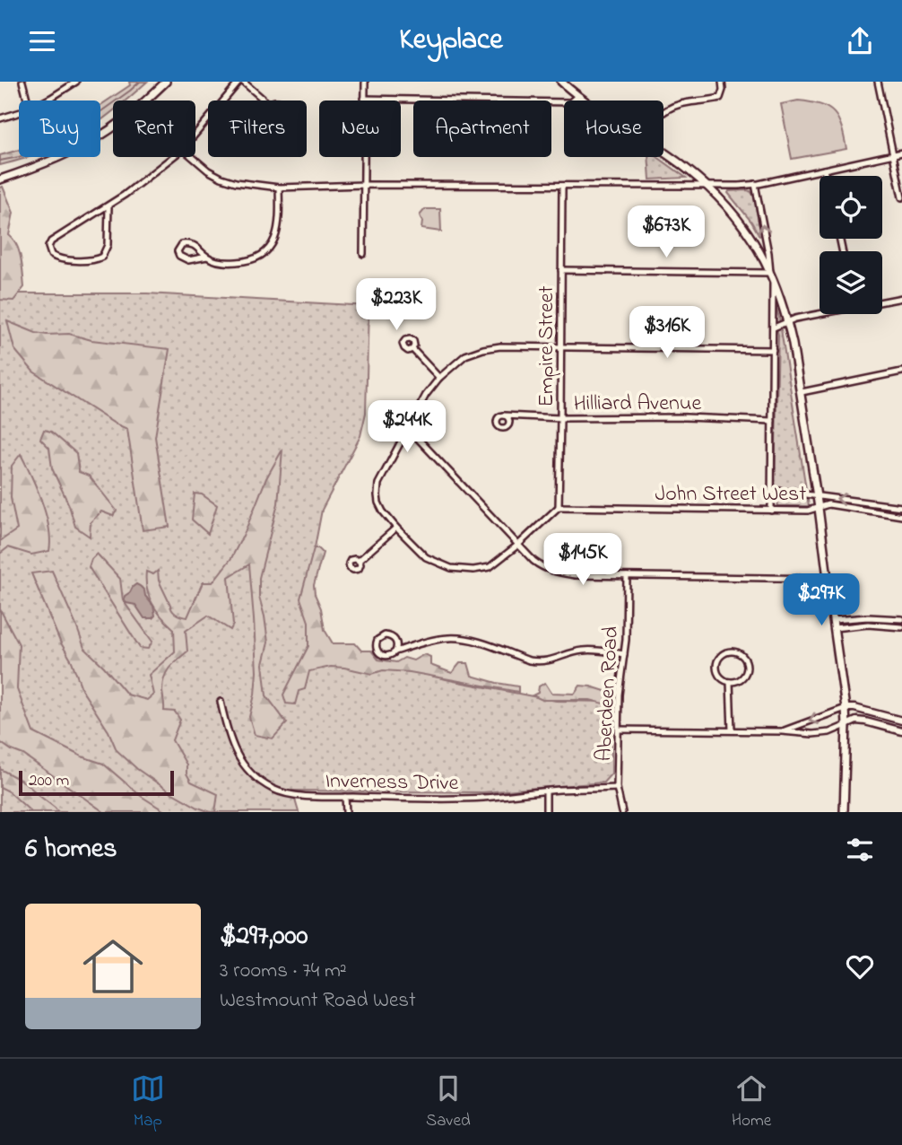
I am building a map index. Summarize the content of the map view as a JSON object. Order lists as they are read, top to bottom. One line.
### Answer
{"streets":{"street":["Empire Street","Hilliard Avenue","John Street West","Aberdeen Road","Inverness Drive"]},"crossings":[["Empire Street","Hilliard Avenue"],["Empire Street","John Street West"],["Aberdeen Road","Inverness Drive"]],"scale_bar":"200 m","page":{"header":"Keyplace","chip":["Buy","Rent","Filters","New","Apartment","House"],"price":["$673K","$223K","$316K","$244K","$145K","$297K"],"scale":"200 m","heading":"6 homes","list":[{"name":"$297,000","note":"3 rooms · 74 m² · Westmount Road West"}],"tabs":["Map","Saved","Home"]}}
